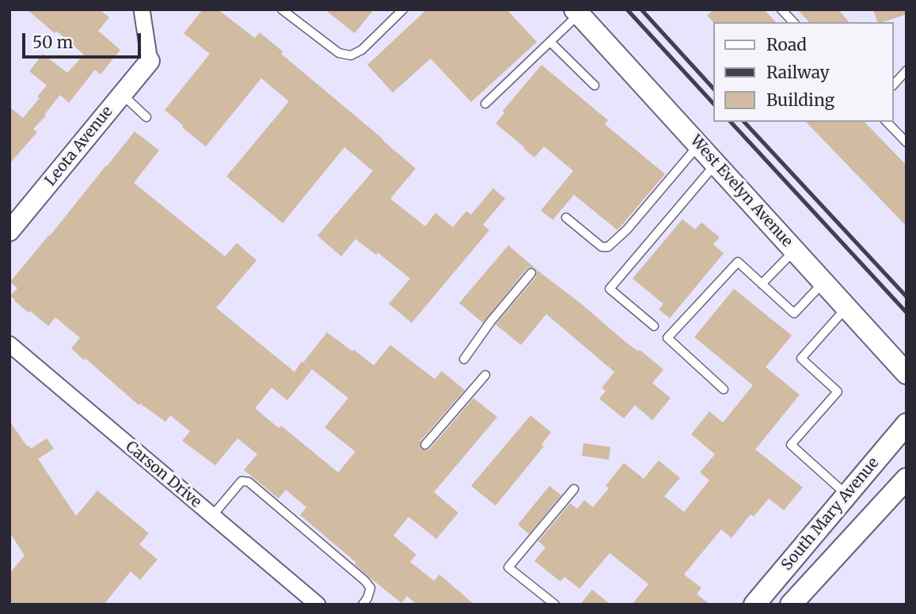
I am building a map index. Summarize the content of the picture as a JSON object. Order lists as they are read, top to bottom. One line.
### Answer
{"streets":{"main road":["West Evelyn Avenue","South Mary Avenue"],"street":["Leota Avenue","Carson Drive"]},"legend":["Road","Railway","Building"],"scale_bar":"50 m"}
